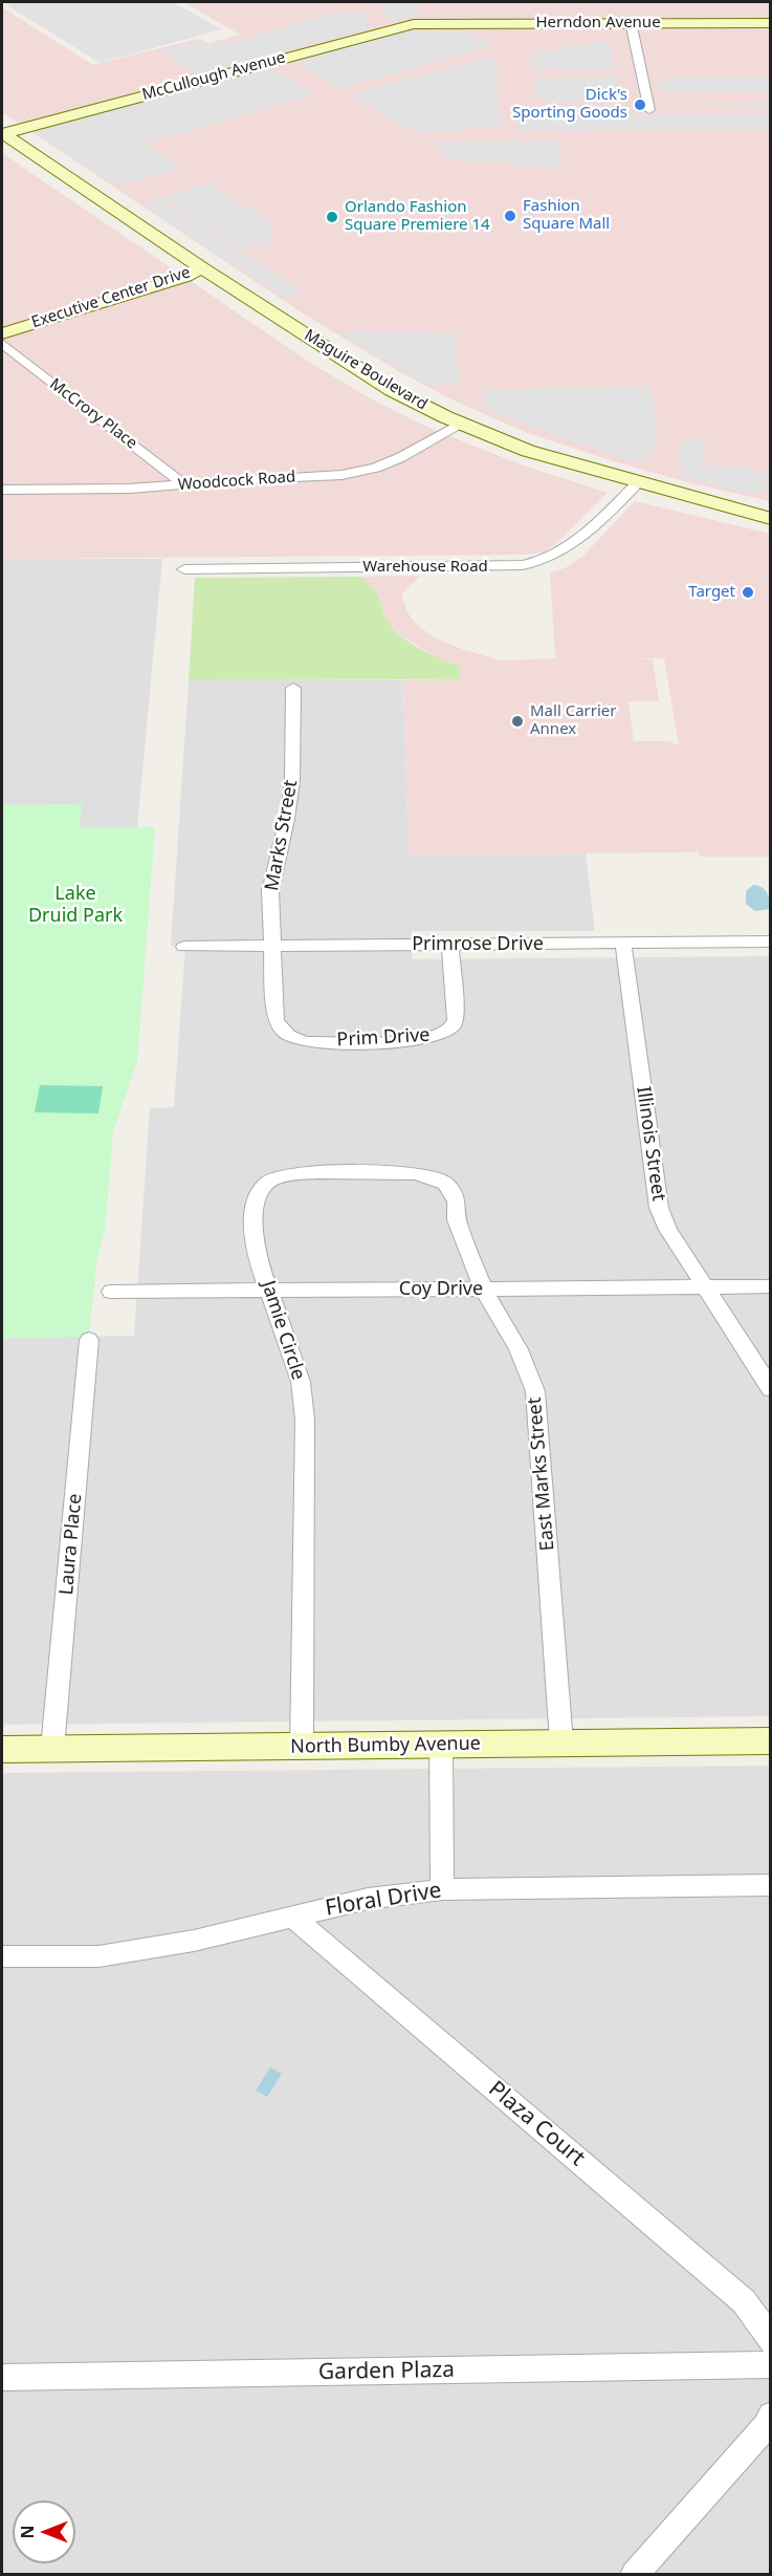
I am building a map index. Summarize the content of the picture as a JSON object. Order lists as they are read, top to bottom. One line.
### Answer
{"streets":{"street":["Herndon Avenue","McCullough Avenue","Executive Center Drive","Maguire Boulevard","McCrory Place","Woodcock Road","Warehouse Road","Marks Street","Primrose Drive","Prim Drive","Illinois Street","Coy Drive","Jamie Circle","East Marks Street","Laura Place","North Bumby Avenue","Floral Drive","Plaza Court","Garden Plaza"]},"crossings":[["Herndon Avenue","McCullough Avenue"],["McCullough Avenue","Maguire Boulevard"],["Executive Center Drive","Maguire Boulevard"],["Maguire Boulevard","Woodcock Road"],["Maguire Boulevard","Warehouse Road"],["McCrory Place","Woodcock Road"],["Marks Street","Primrose Drive"],["Marks Street","Prim Drive"],["Primrose Drive","Prim Drive"],["Primrose Drive","Illinois Street"],["Illinois Street","Coy Drive"],["Coy Drive","Jamie Circle"],["Coy Drive","East Marks Street"],["Jamie Circle","East Marks Street"],["Jamie Circle","North Bumby Avenue"],["East Marks Street","North Bumby Avenue"],["Laura Place","North Bumby Avenue"],["Floral Drive","Plaza Court"]],"parks":["Lake Druid Park"],"places":["Dick's Sporting Goods","Fashion Square Mall","Orlando Fashion Square Premiere 14","Target","Mall Carrier Annex"],"north":"left"}
